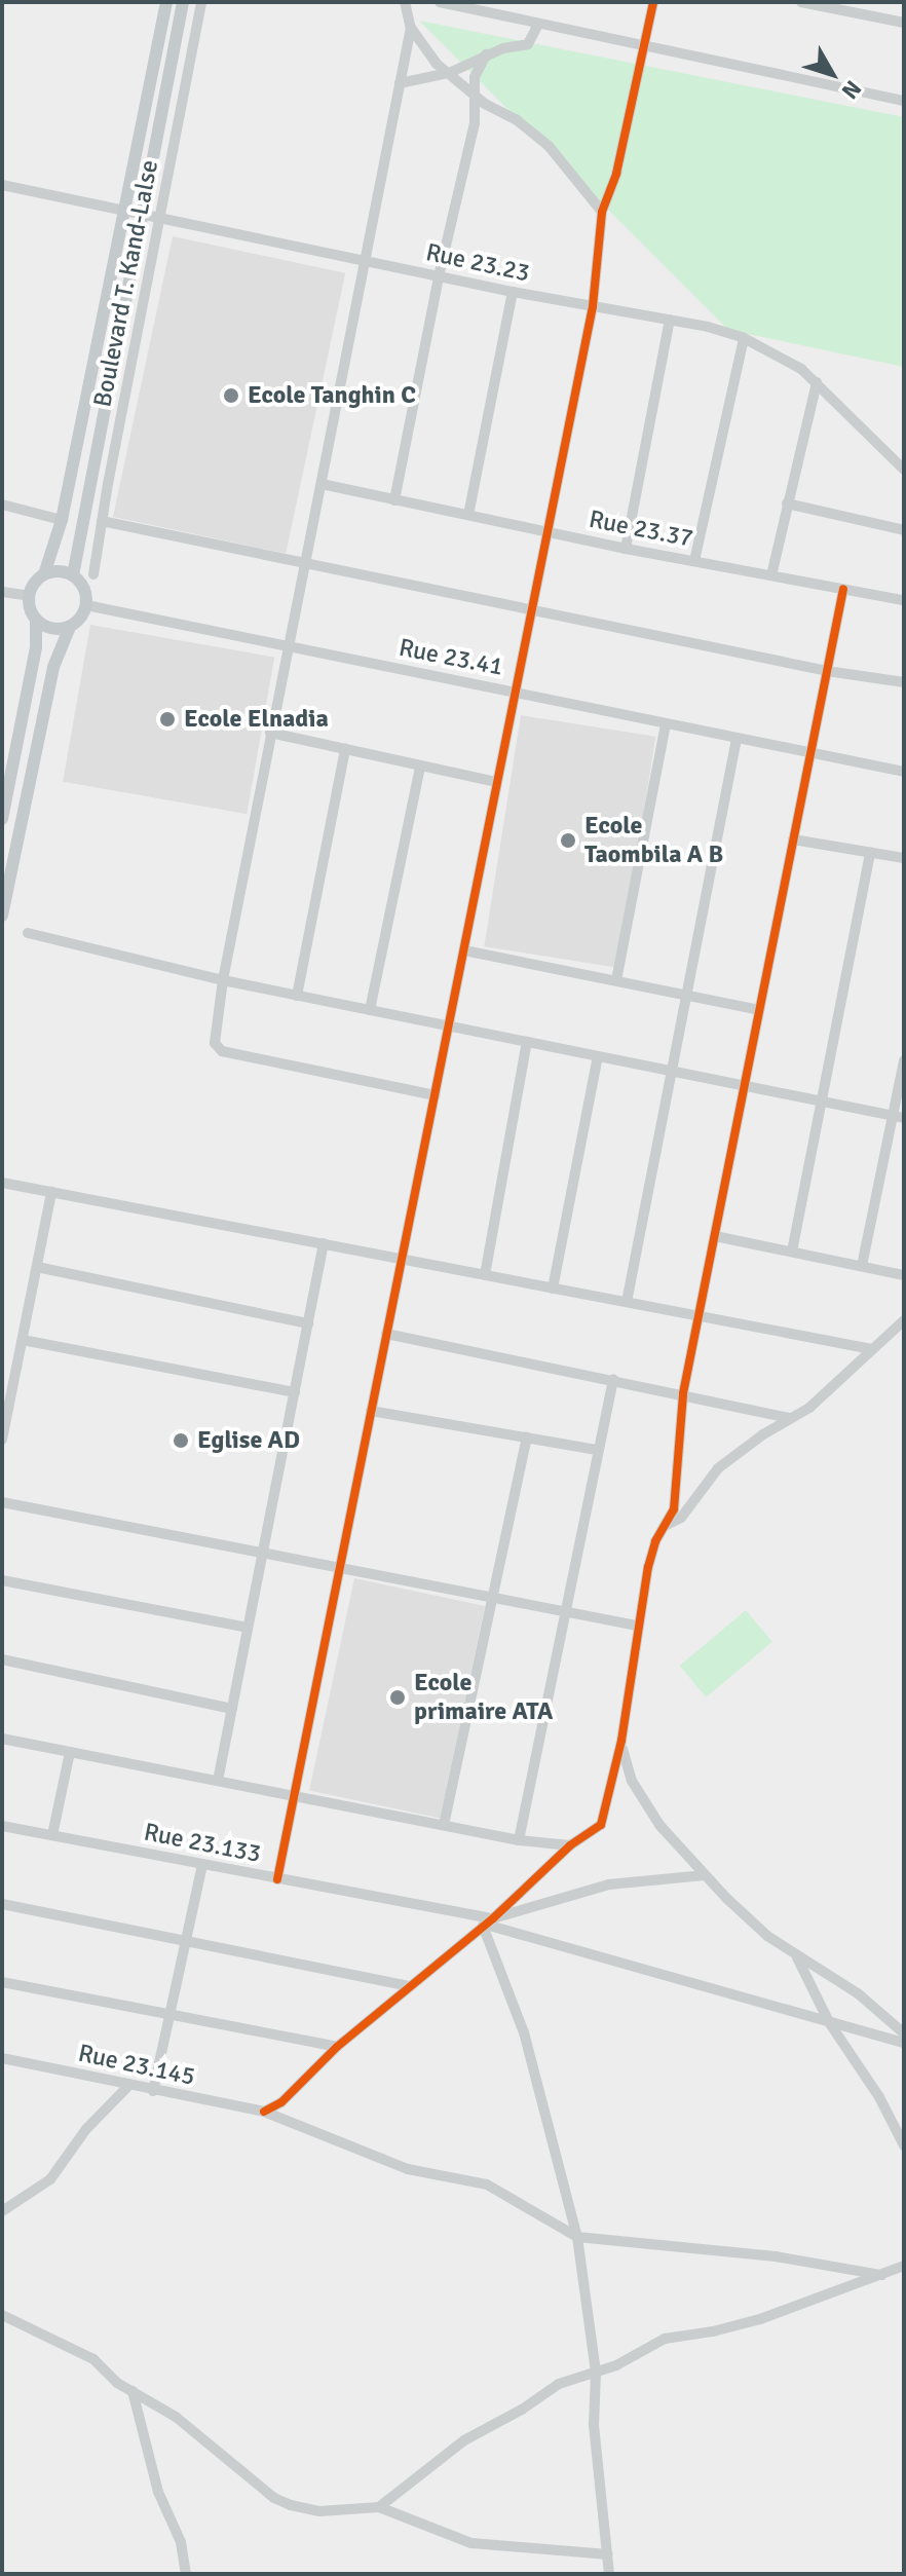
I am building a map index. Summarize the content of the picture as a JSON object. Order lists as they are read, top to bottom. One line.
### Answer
{"streets":{"street":["Rue 23.23","Boulevard T. Kand-Lalse","Rue 23.37","Rue 23.41","Rue 23.133","Rue 23.145"]},"crossings":[["Rue 23.23","Boulevard T. Kand-Lalse"]],"places":["Ecole Tanghin C","Ecole Elnadia","Ecole Taombila A B","Eglise AD","Ecole primaire ATA"],"north":"bottom right"}
